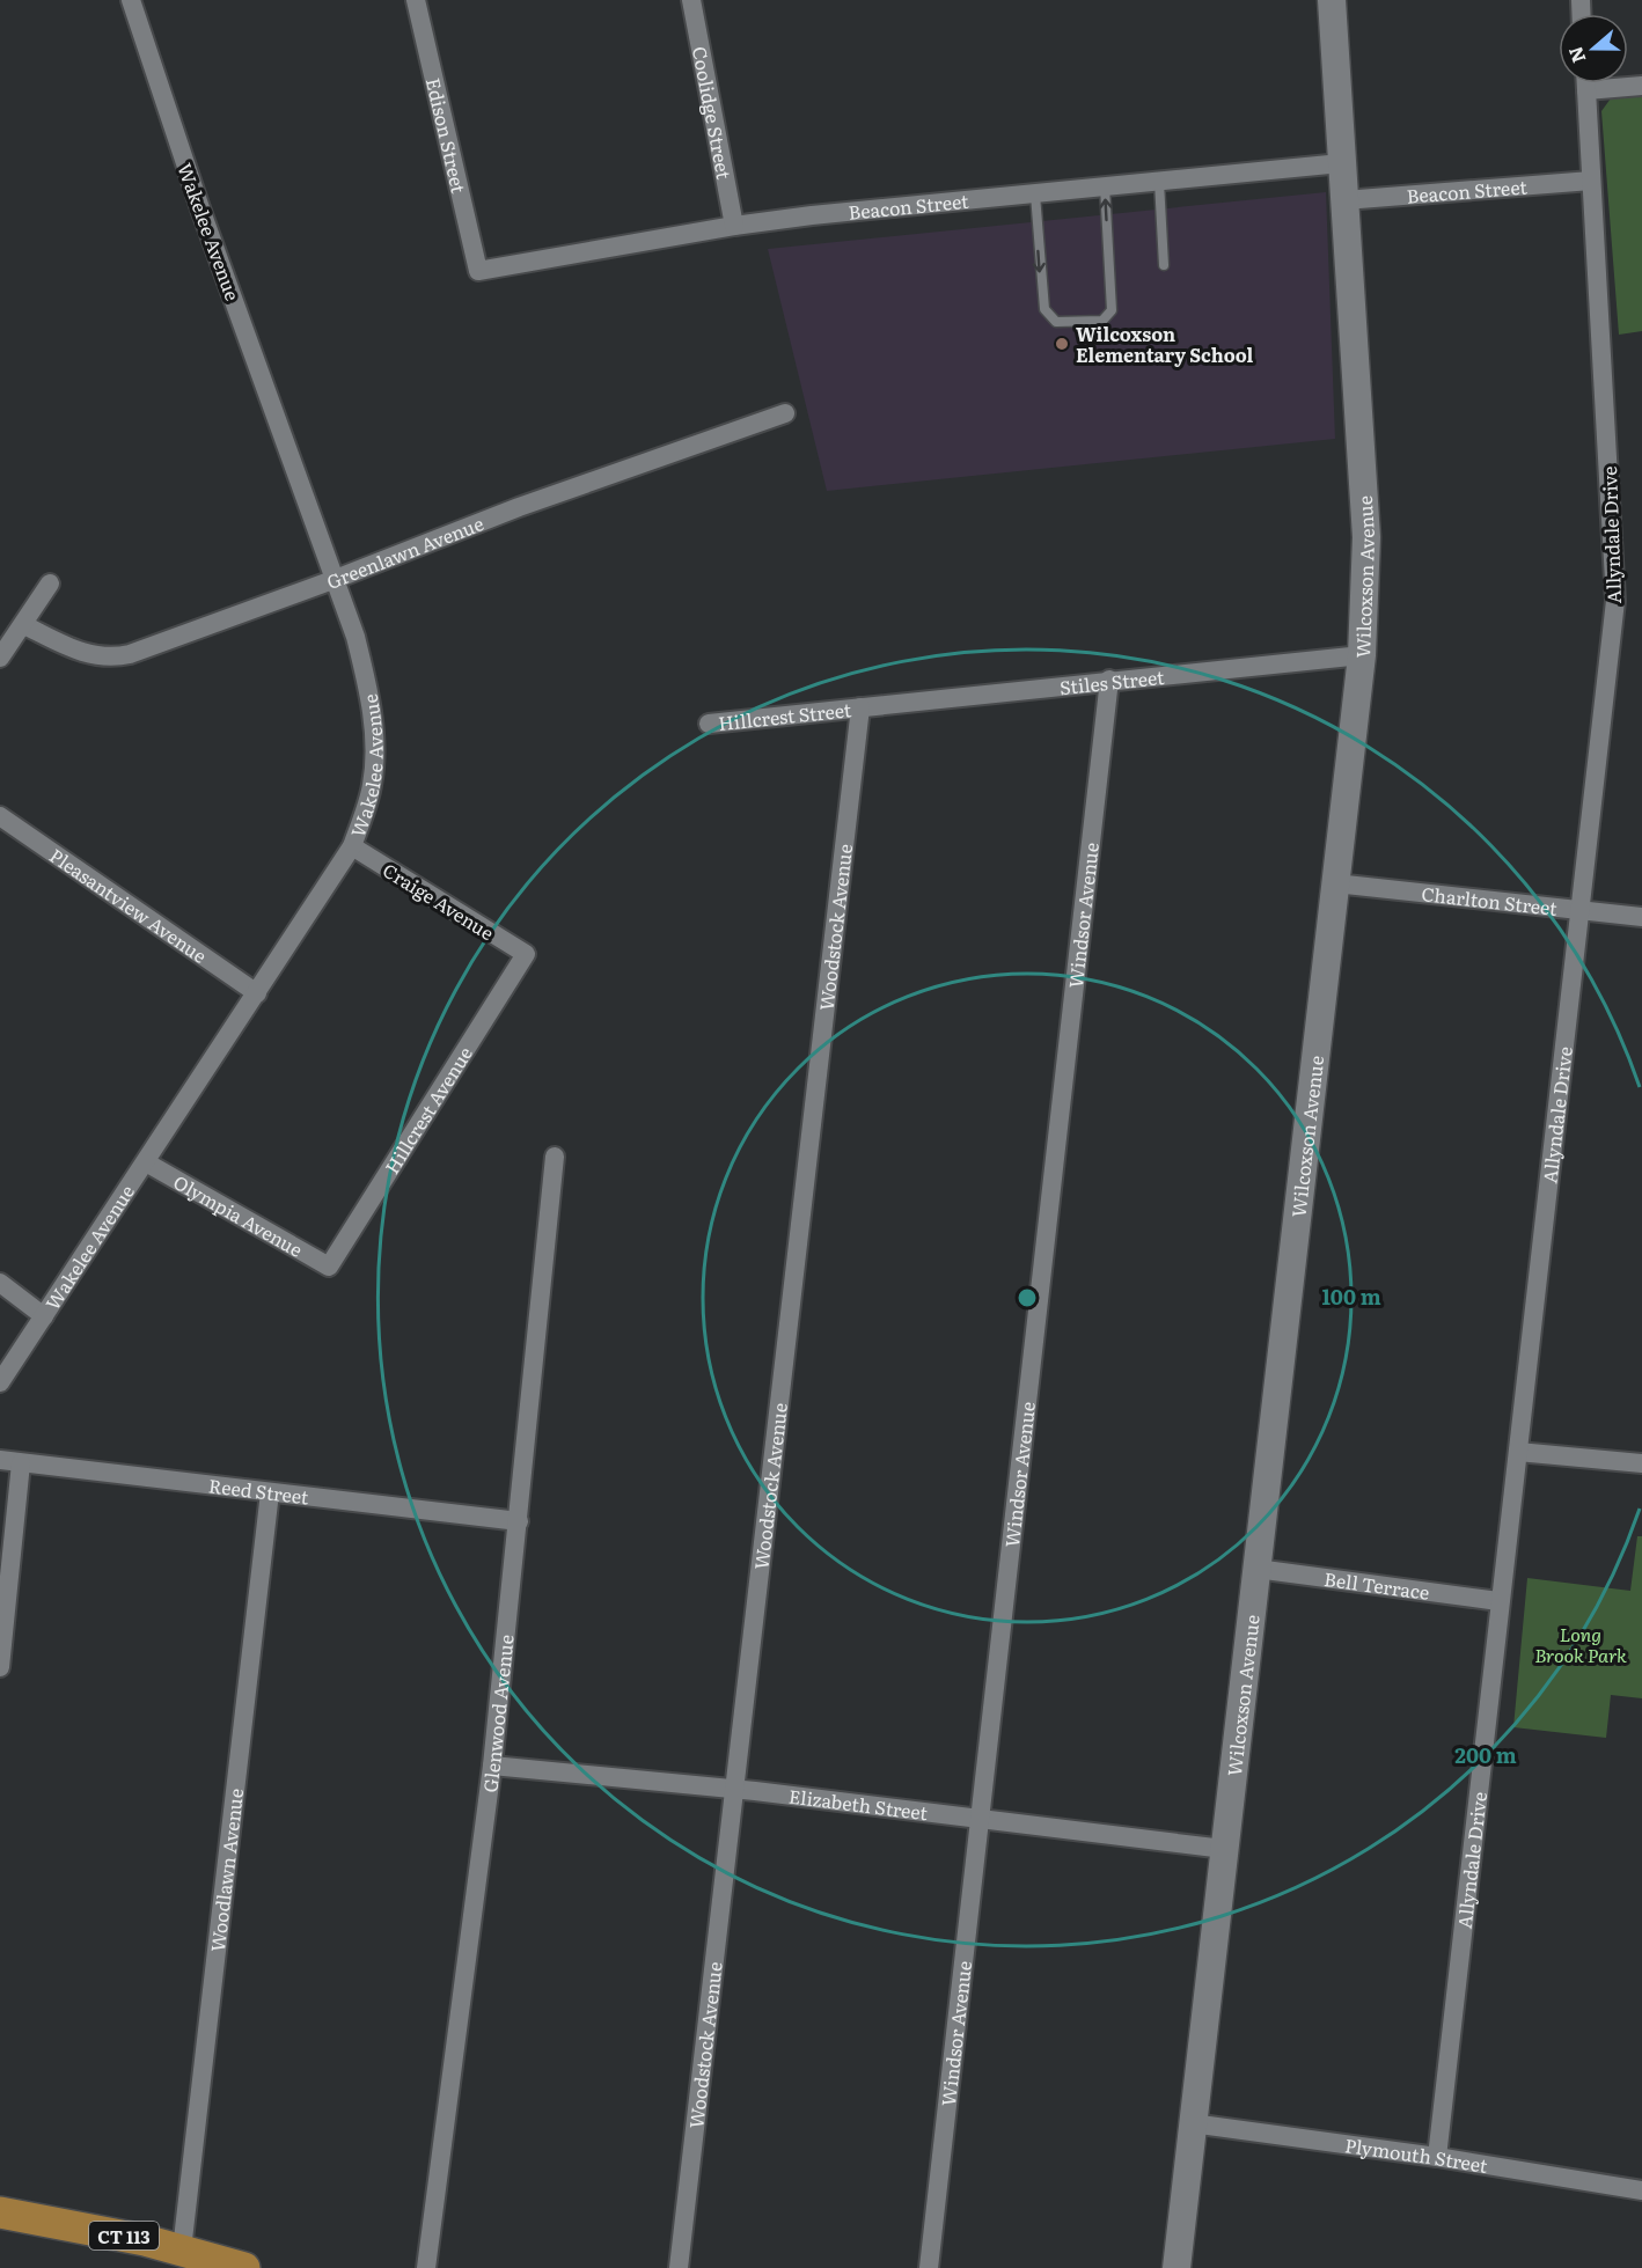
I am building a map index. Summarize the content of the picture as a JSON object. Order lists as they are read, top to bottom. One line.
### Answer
{"streets":{"main road":["CT 113"],"street":["Coolidge Street","Edison Street","Beacon Street","Wakelee Avenue","Allyndale Drive","Greenlawn Avenue","Wilcoxson Avenue","Stiles Street","Hillcrest Street","Charlton Street","Craige Avenue","Pleasantview Avenue","Windsor Avenue","Woodstock Avenue","Hillcrest Avenue","Olympia Avenue","Reed Street","Bell Terrace","Glenwood Avenue","Elizabeth Street","Woodlawn Avenue","Plymouth Street"]},"crossings":[["Coolidge Street","Beacon Street"],["Edison Street","Beacon Street"],["Beacon Street","Allyndale Drive"],["Beacon Street","Wilcoxson Avenue"],["Wakelee Avenue","Greenlawn Avenue"],["Wakelee Avenue","Craige Avenue"],["Wakelee Avenue","Pleasantview Avenue"],["Wakelee Avenue","Olympia Avenue"],["Allyndale Drive","Charlton Street"],["Allyndale Drive","Bell Terrace"],["Allyndale Drive","Plymouth Street"],["Wilcoxson Avenue","Stiles Street"],["Wilcoxson Avenue","Charlton Street"],["Wilcoxson Avenue","Bell Terrace"],["Wilcoxson Avenue","Elizabeth Street"],["Wilcoxson Avenue","Plymouth Street"],["Stiles Street","Hillcrest Street"],["Stiles Street","Windsor Avenue"],["Stiles Street","Woodstock Avenue"],["Hillcrest Street","Woodstock Avenue"],["Craige Avenue","Hillcrest Avenue"],["Windsor Avenue","Elizabeth Street"],["Woodstock Avenue","Elizabeth Street"],["Hillcrest Avenue","Olympia Avenue"],["Reed Street","Glenwood Avenue"],["Reed Street","Woodlawn Avenue"],["Glenwood Avenue","Elizabeth Street"],["Woodlawn Avenue","CT 113"]],"parks":["Long Brook Park"],"places":["Wilcoxson Elementary School"],"north":"left","rings":["100 m","200 m"]}
